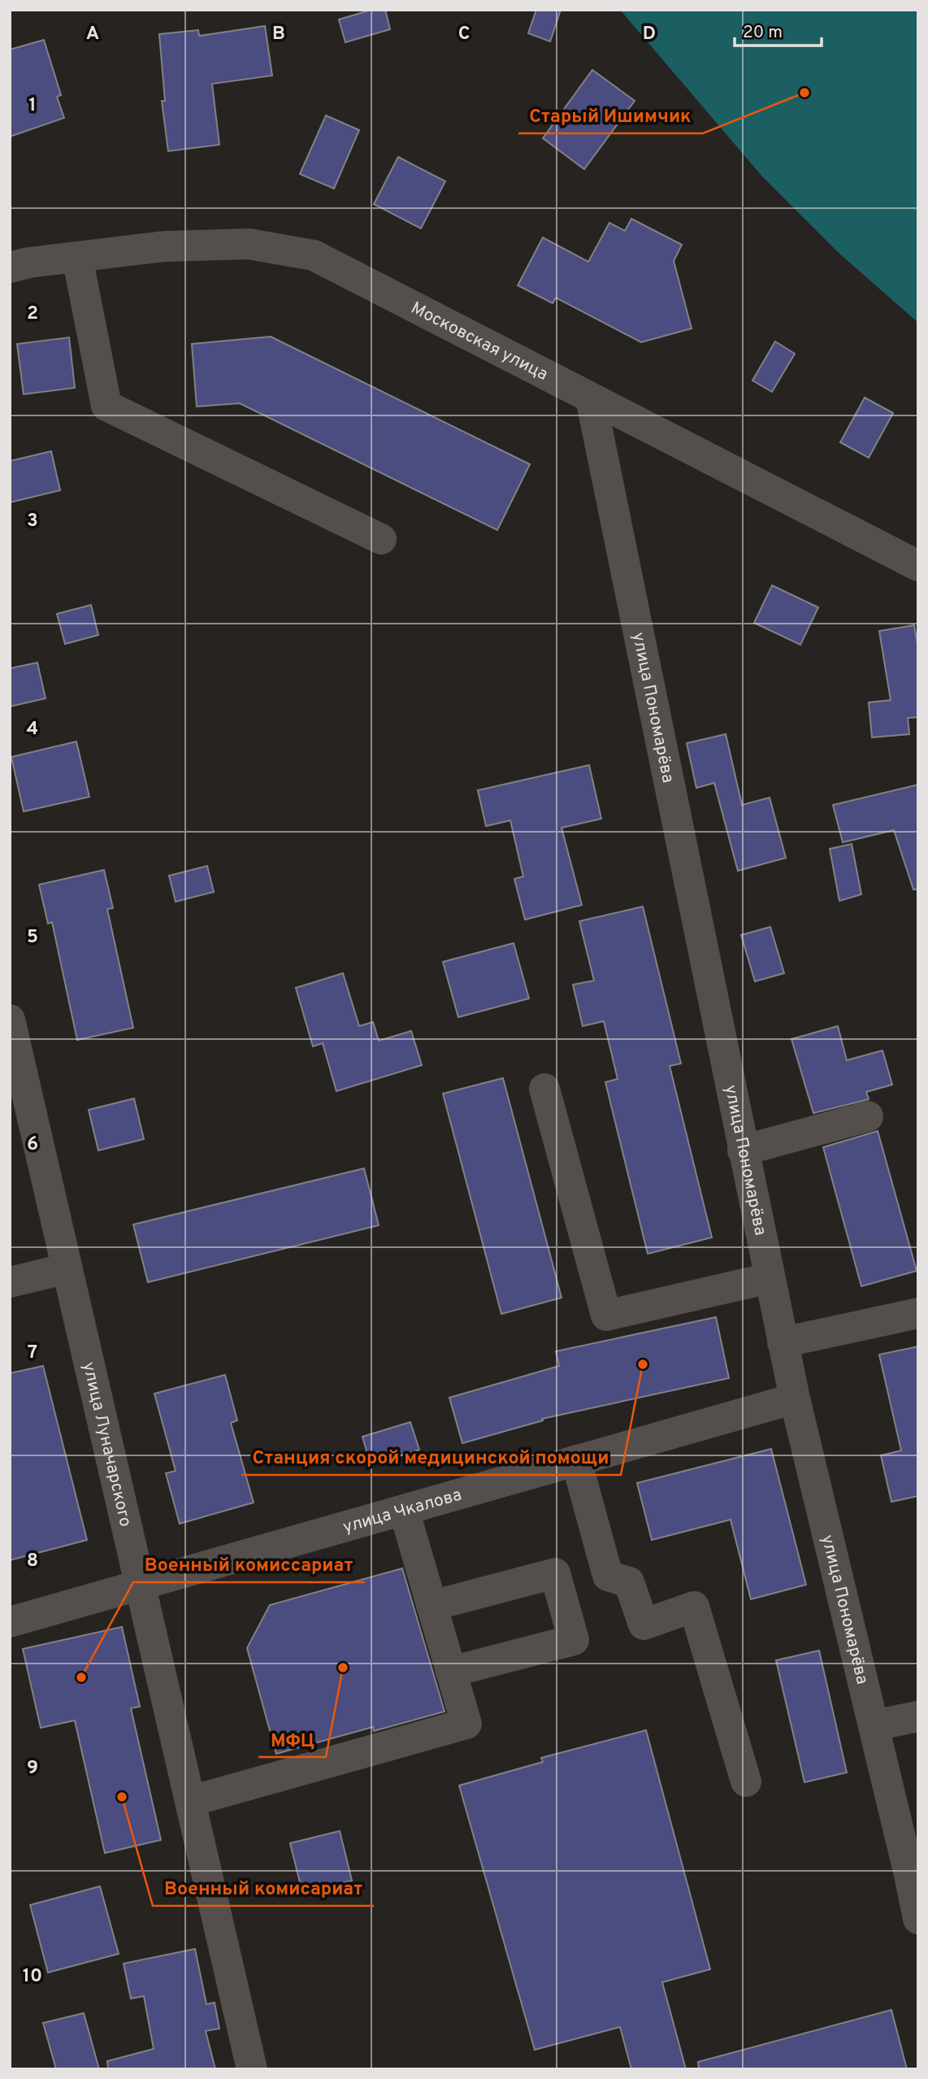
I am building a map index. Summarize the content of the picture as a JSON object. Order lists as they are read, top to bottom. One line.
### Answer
{"streets":{"street":["Московская улица","улица Пономарёва","улица Луначарского","улица Чкалова"]},"crossings":[["Московская улица","улица Пономарёва"],["улица Пономарёва","улица Чкалова"],["улица Луначарского","улица Чкалова"]],"places":["Старый Ишимчик","Станция скорой медицинской помощи","МФЦ","Военный комиссариат","Военный комисариат"],"scale_bar":"20 m","grid":{"columns":["A","B","C","D"],"rows":["1","2","3","4","5","6","7","8","9","10"]}}
